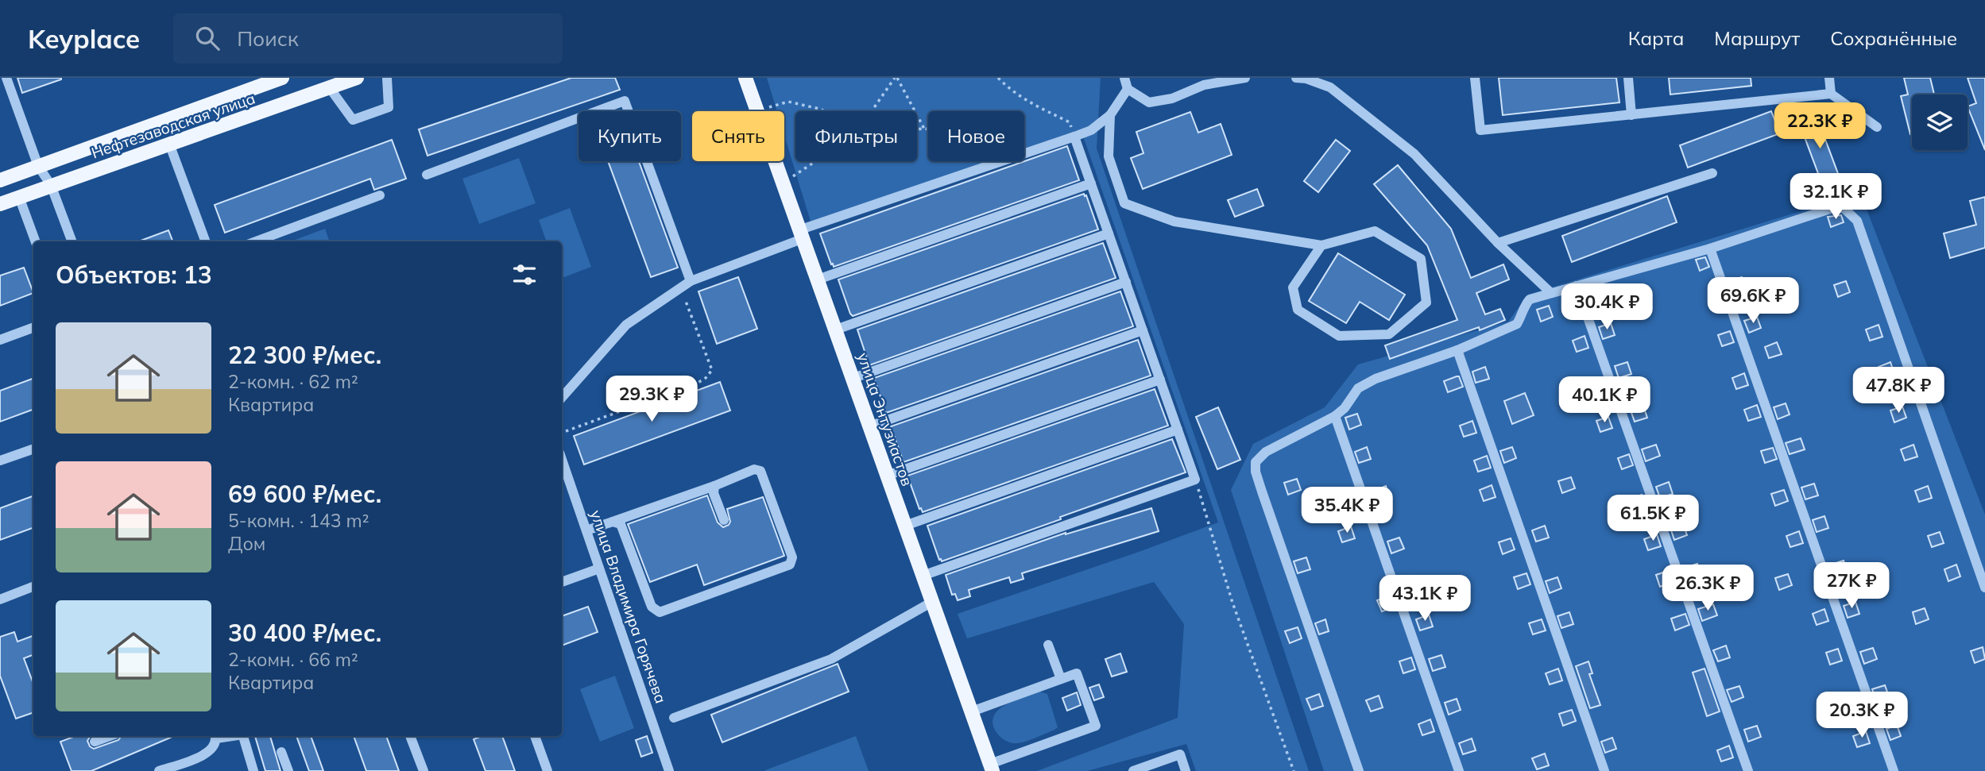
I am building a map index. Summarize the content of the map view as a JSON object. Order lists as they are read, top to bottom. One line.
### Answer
{"streets":{"main road":["Нефтезаводская улица","улица Энтузиастов"],"street":["улица Владимира Горячева"]},"page":{"header":"Keyplace","search":"Поиск","nav":["Карта","Маршрут","Сохранённые"],"price":["22.3K ₽","32.1K ₽","69.6K ₽","30.4K ₽","47.8K ₽","29.3K ₽","40.1K ₽","35.4K ₽","61.5K ₽","27K ₽","26.3K ₽","43.1K ₽","20.3K ₽"],"chip":["Купить","Снять","Фильтры","Новое"],"heading":"Объектов: 13","list":[{"name":"22 300 ₽/мес.","note":"2-комн. · 62 m² · Квартира"},{"name":"69 600 ₽/мес.","note":"5-комн. · 143 m² · Дом"},{"name":"30 400 ₽/мес.","note":"2-комн. · 66 m² · Квартира"}]}}
